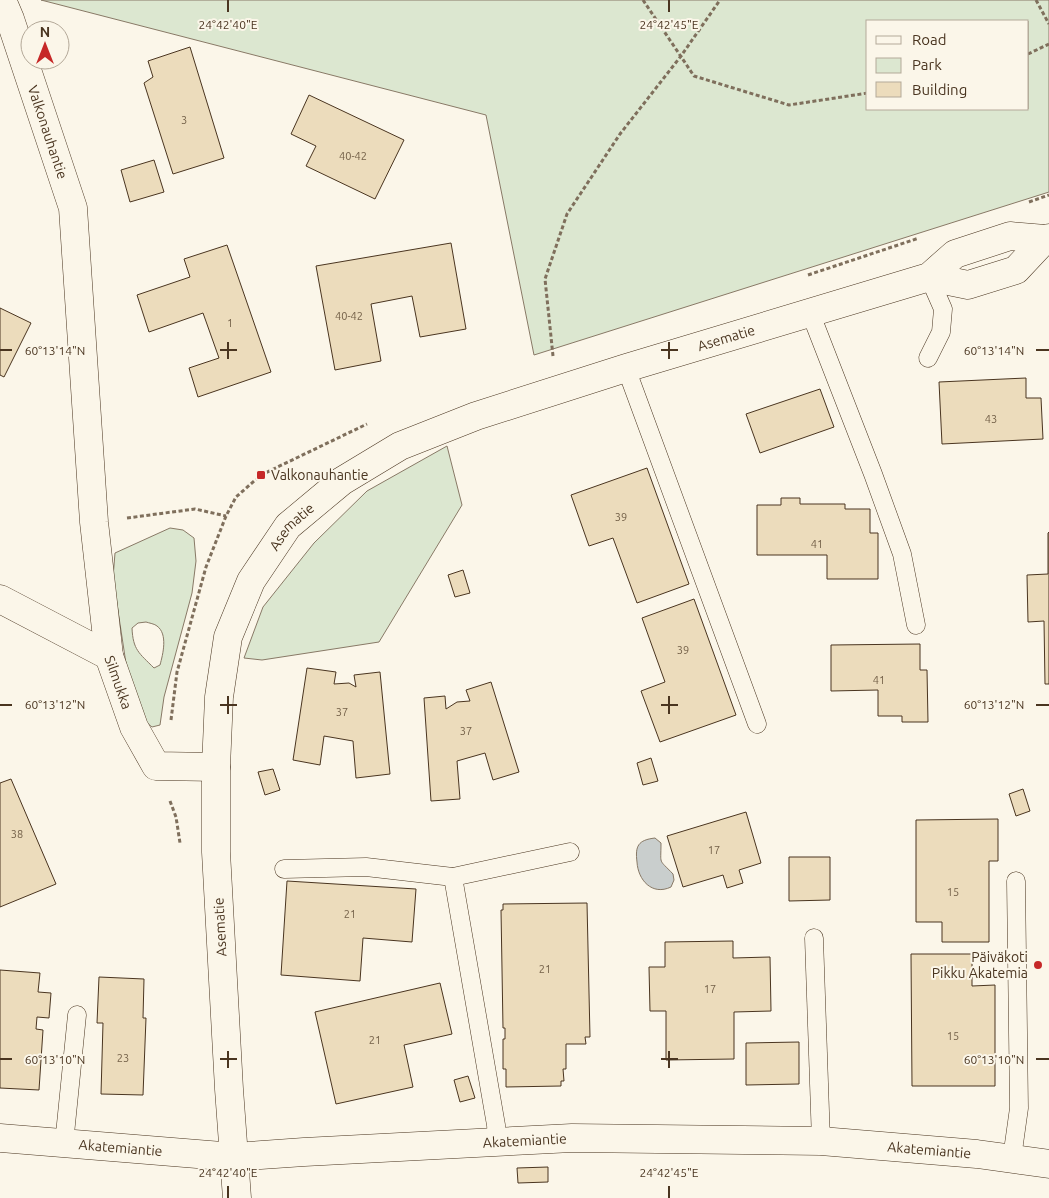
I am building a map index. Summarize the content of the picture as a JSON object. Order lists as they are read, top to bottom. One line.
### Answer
{"streets":{"street":["Valkonauhantie","Asematie","Silmukka","Akatemiantie"]},"crossings":[["Valkonauhantie","Silmukka"],["Asematie","Silmukka"],["Asematie","Akatemiantie"]],"places":{"transit":["Valkonauhantie"],"other":["Päiväkoti Pikku Akatemia"]},"house_numbers":["3","40-42","40-42","1","43","39","41","39","41","37","37","38","17","15","21","21","17","15","21","23"],"legend":["Road","Park","Building"],"north":"top","coordinates":["24°42'40\"E","24°42'45\"E","60°13'14\"N","60°13'12\"N","60°13'10\"N"]}
